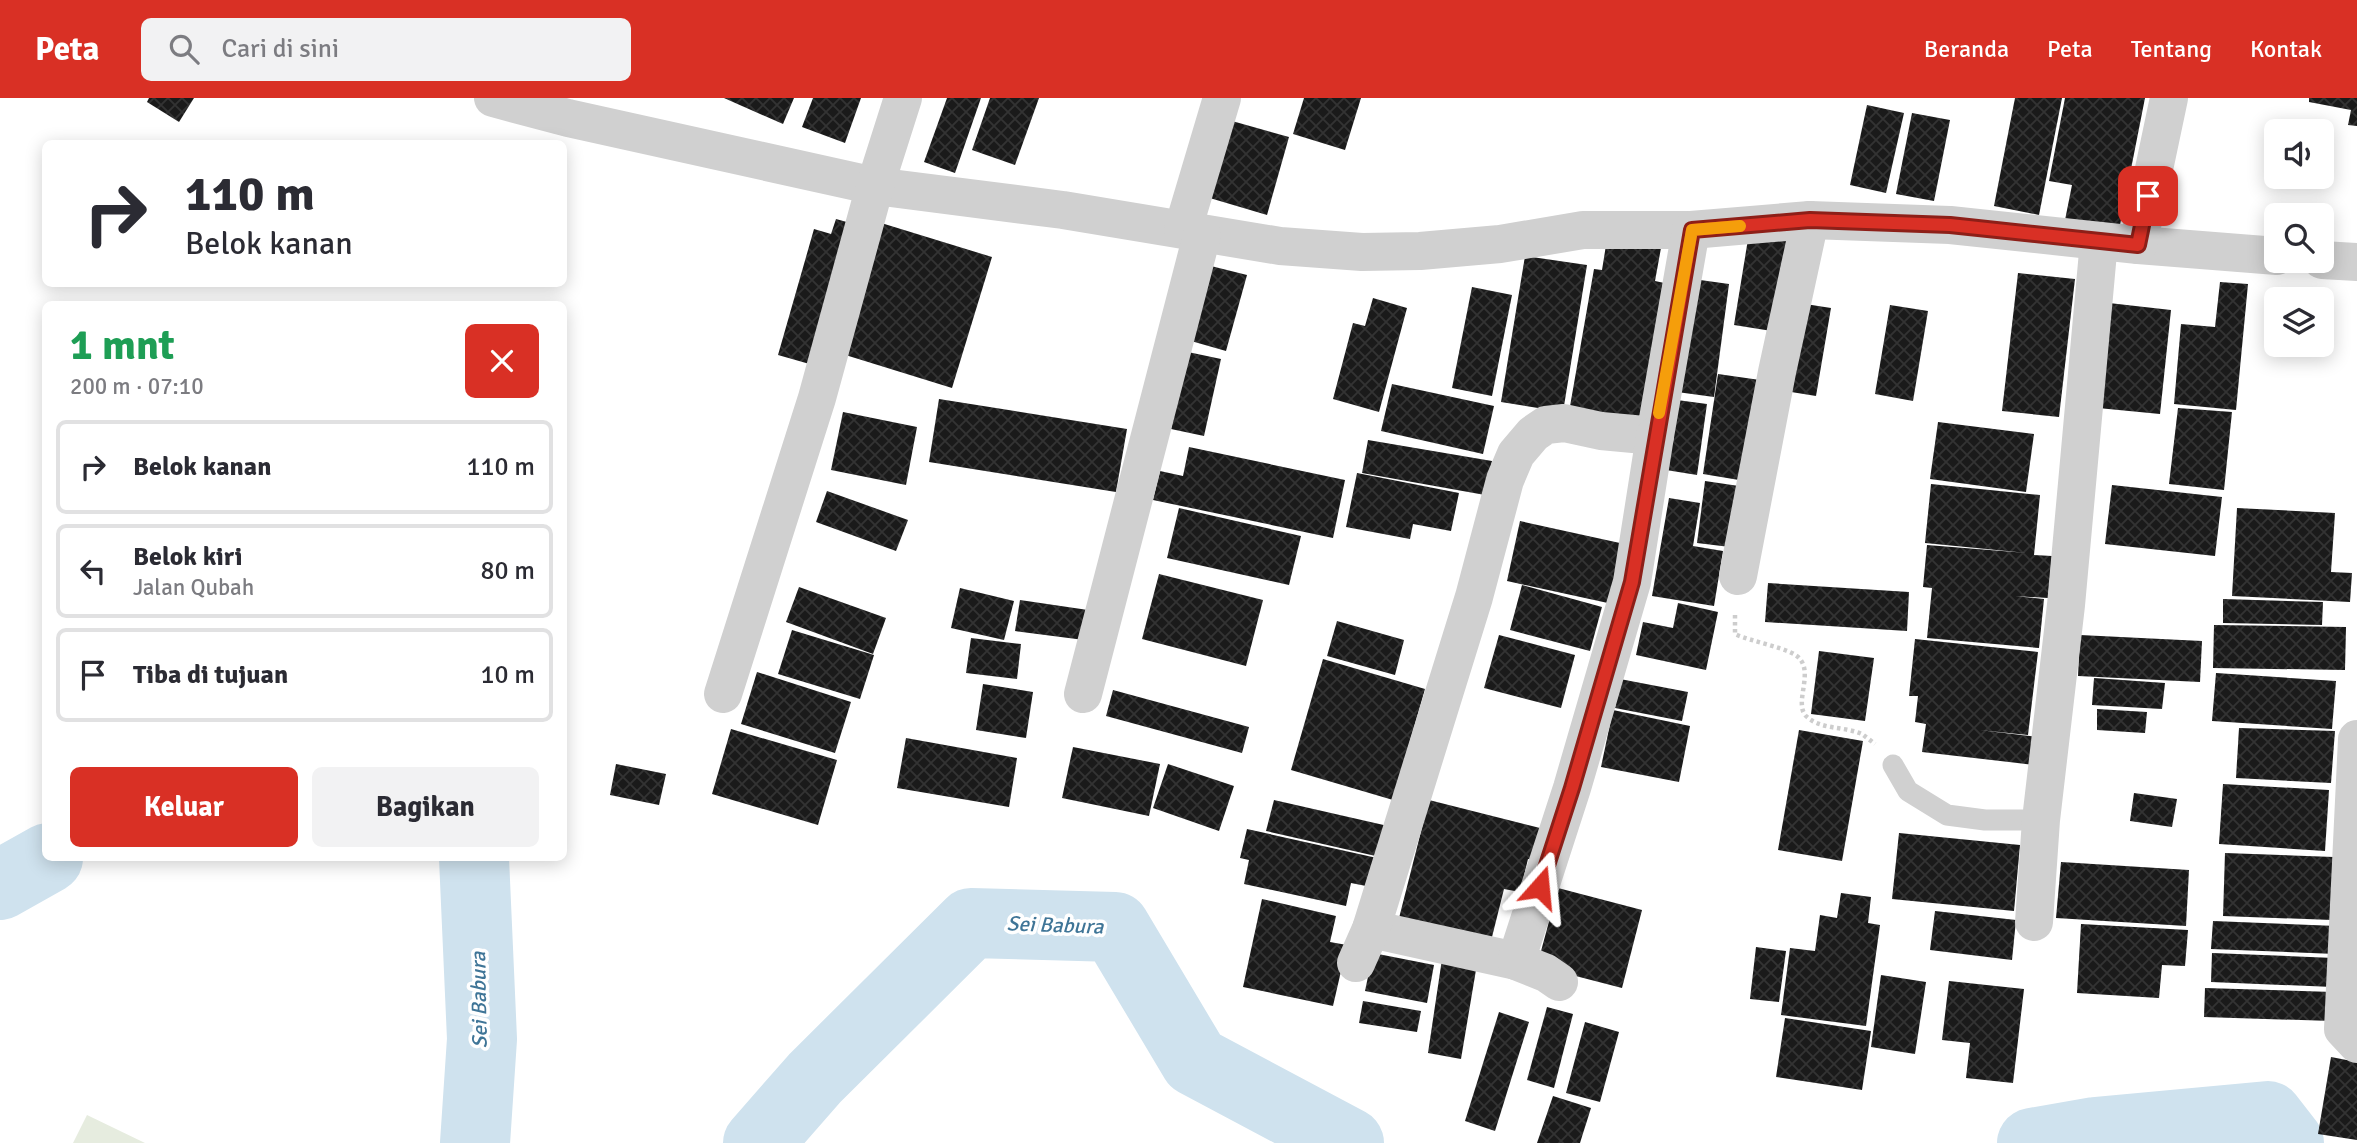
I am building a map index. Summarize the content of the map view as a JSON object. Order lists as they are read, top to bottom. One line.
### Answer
{"water":["Sei Babura"],"page":{"header":"Peta","search":"Cari di sini","nav":["Beranda","Peta","Tentang","Kontak"],"turn":["110 m","Belok kanan"],"heading":["1 mnt","200 m · 07:10"],"list":[{"name":"Belok kanan","value":"110 m"},{"name":"Belok kiri","note":"Jalan Qubah","value":"80 m"},{"name":"Tiba di tujuan","value":"10 m"}],"buttons":["Keluar","Bagikan"]}}
